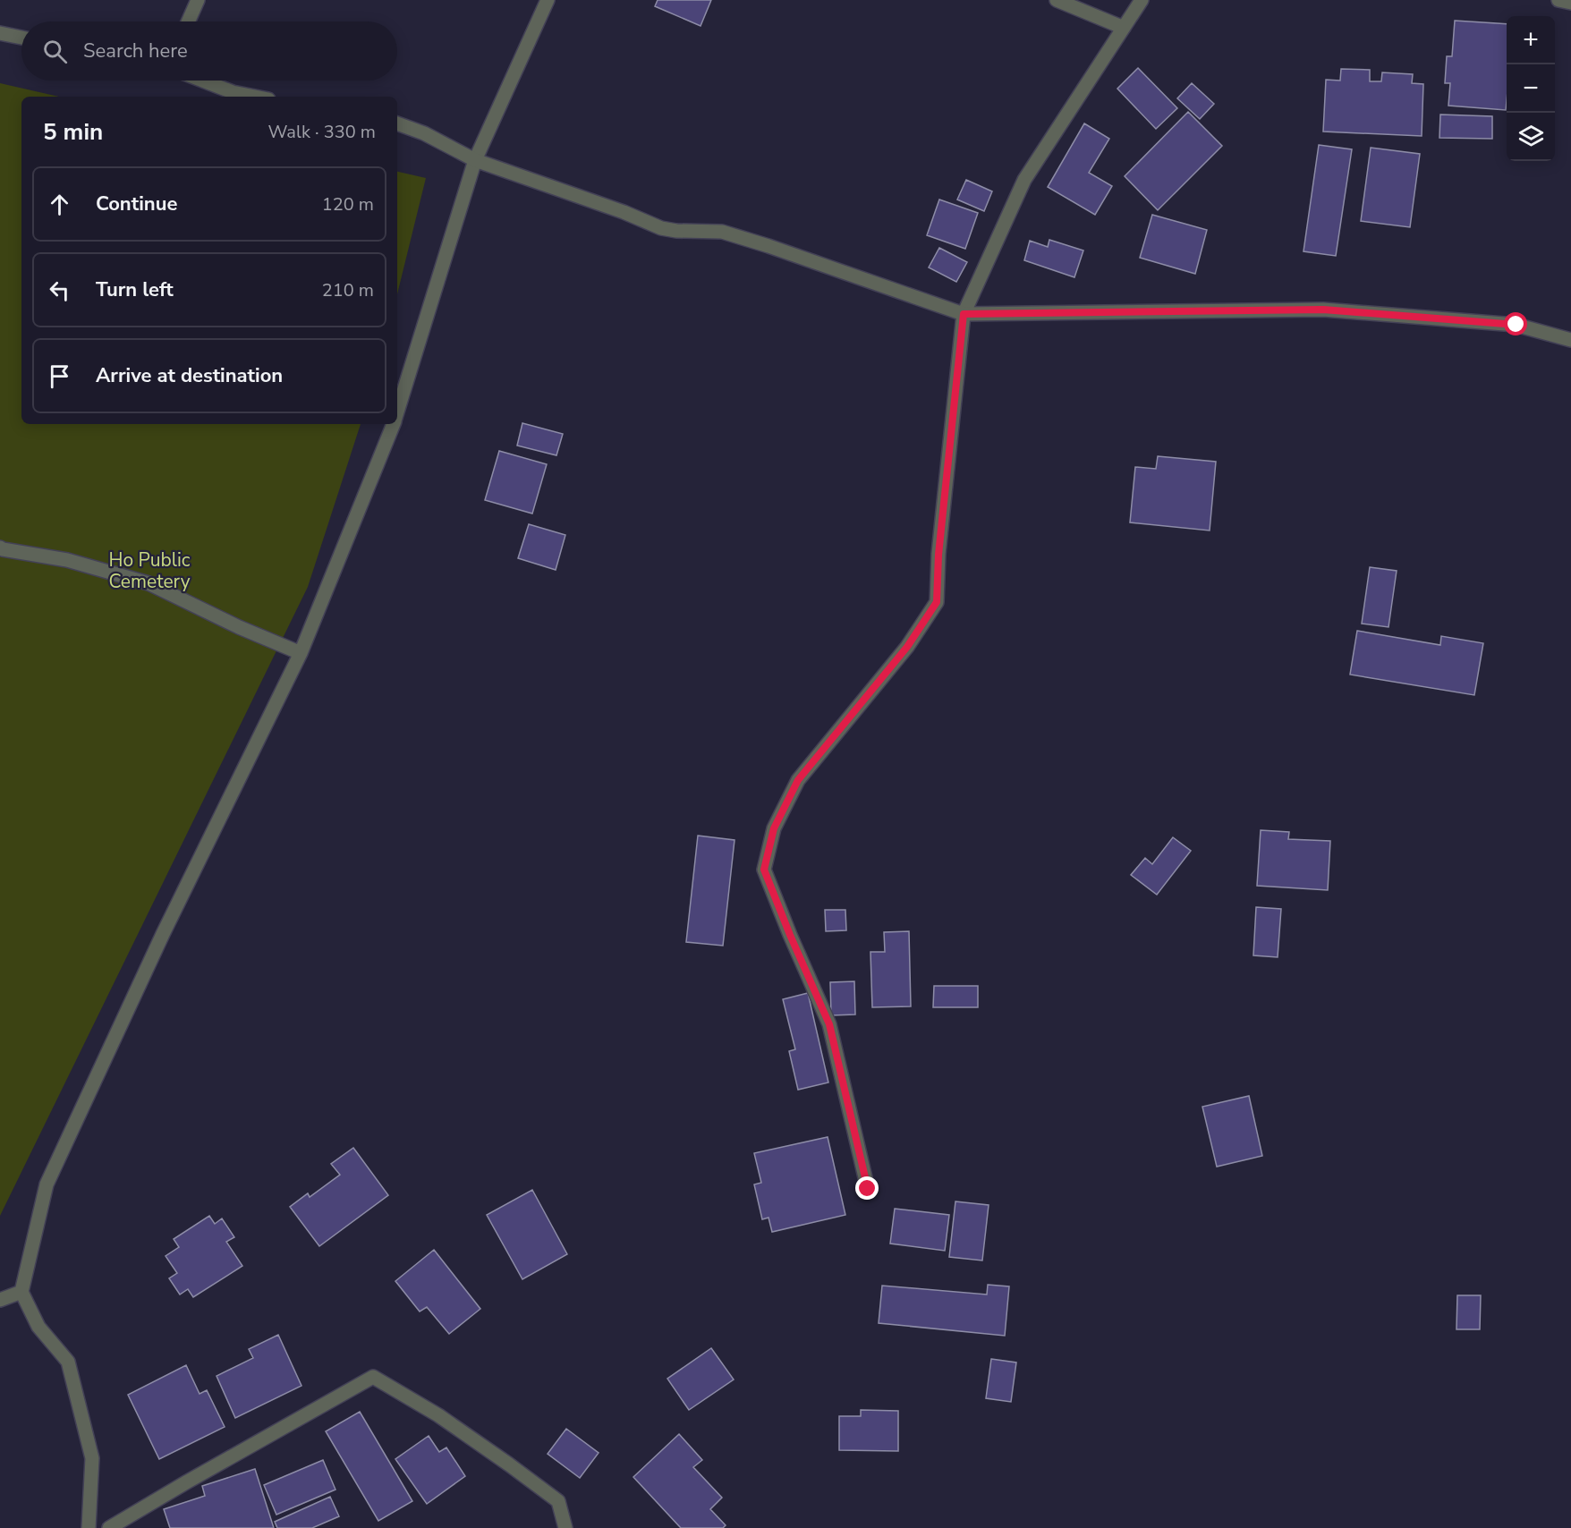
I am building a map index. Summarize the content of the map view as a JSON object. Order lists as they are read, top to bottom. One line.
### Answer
{"parks":["Ho Public Cemetery"],"page":{"map_buttons":["+","−"],"search":"Search here","heading":["5 min","Walk · 330 m"],"list":[["Continue","120 m"],["Turn left","210 m"],"Arrive at destination"]}}
